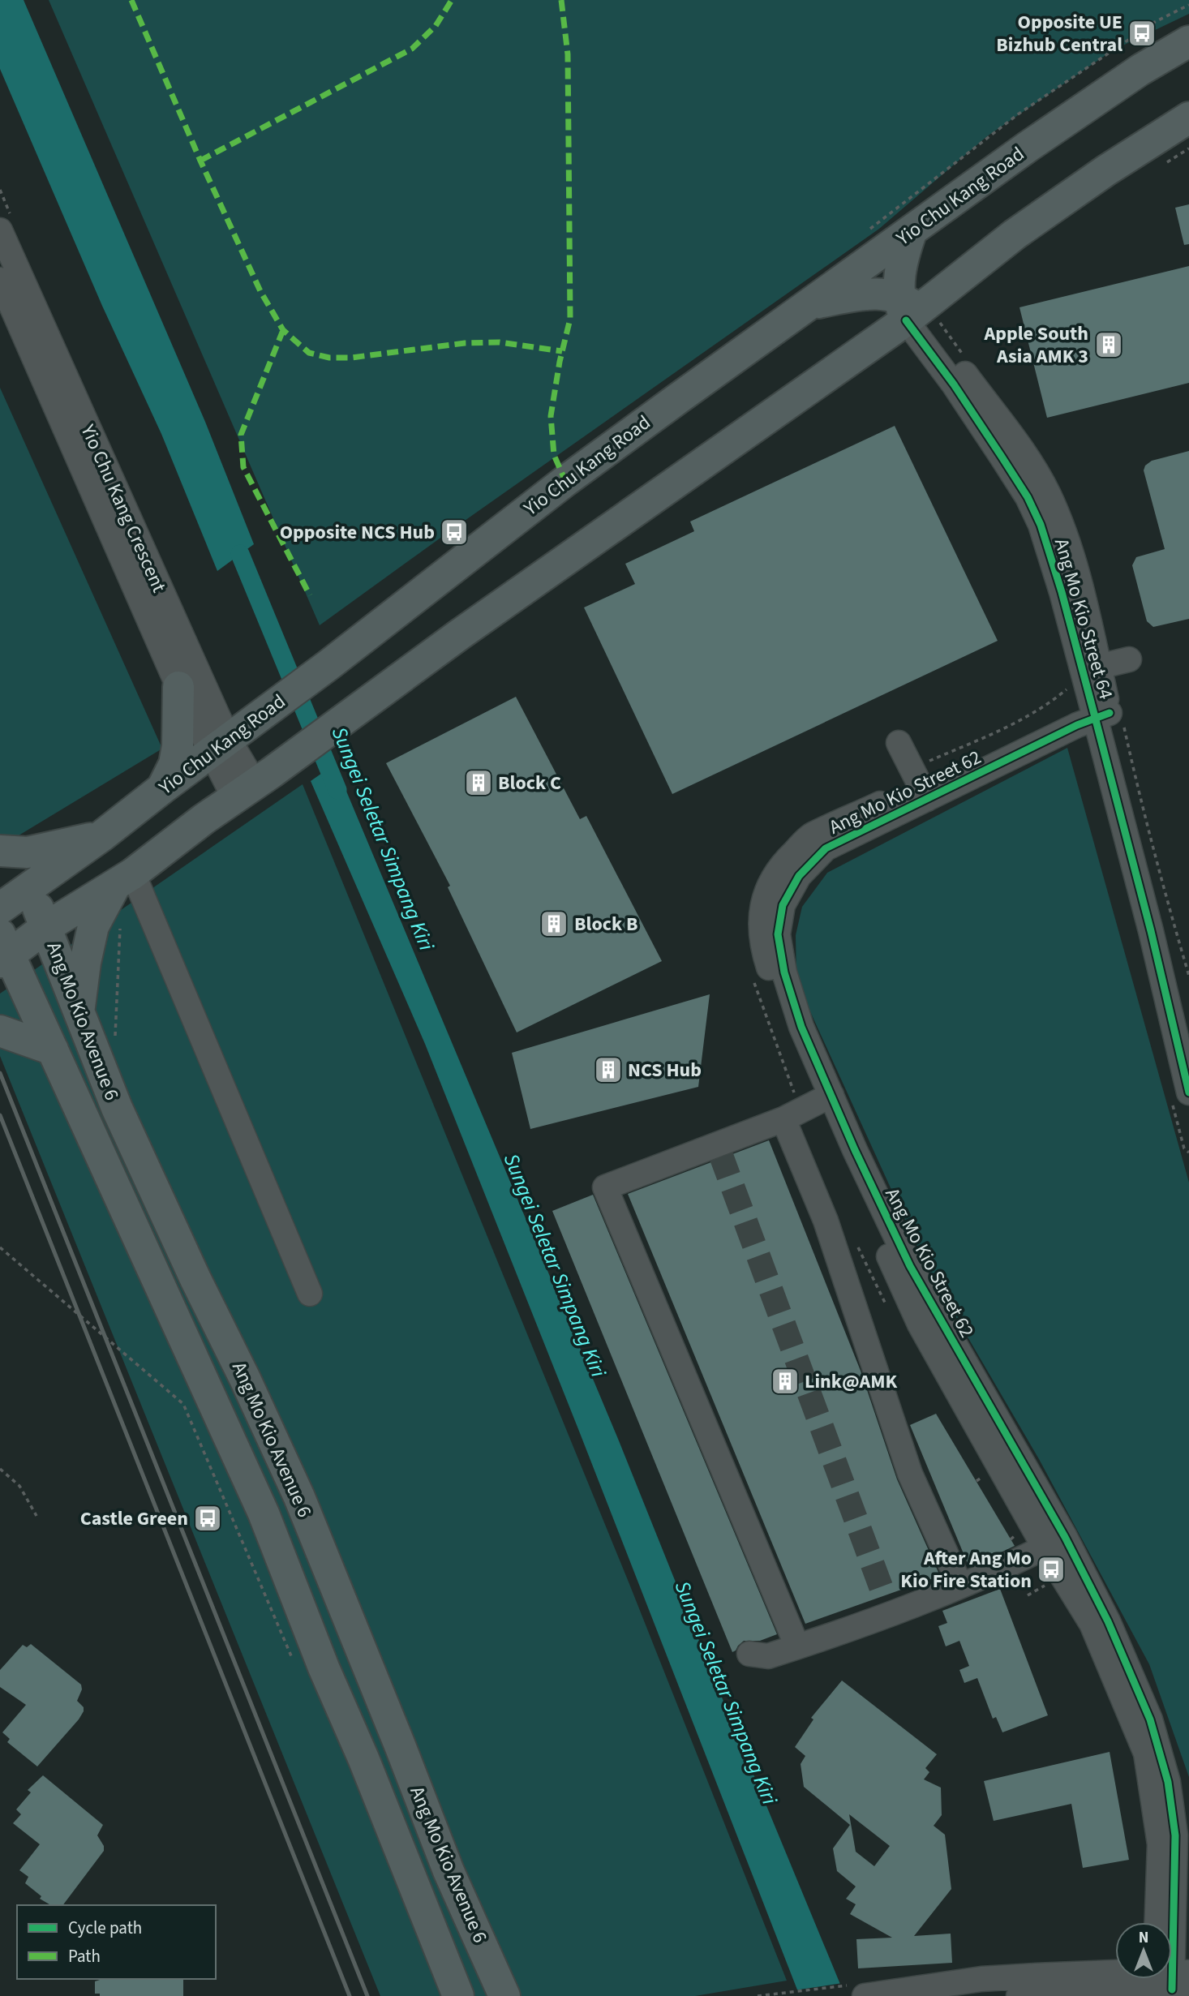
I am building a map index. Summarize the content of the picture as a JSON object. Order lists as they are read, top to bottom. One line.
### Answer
{"streets":{"main road":["Yio Chu Kang Road","Ang Mo Kio Avenue 6"],"street":["Yio Chu Kang Crescent","Ang Mo Kio Street 64","Ang Mo Kio Street 62"]},"crossings":[["Yio Chu Kang Road","Yio Chu Kang Crescent"],["Yio Chu Kang Road","Ang Mo Kio Avenue 6"],["Ang Mo Kio Street 64","Ang Mo Kio Street 62"]],"water":["Sungei Seletar Simpang Kiri"],"places":{"bus stop":["Opposite UE Bizhub Central","Opposite NCS Hub","Castle Green","After Ang Mo Kio Fire Station"],"building":["Apple South Asia AMK 3","Block C","Block B","NCS Hub","Link@AMK"]},"legend":["Cycle path","Path"],"north":"top"}
